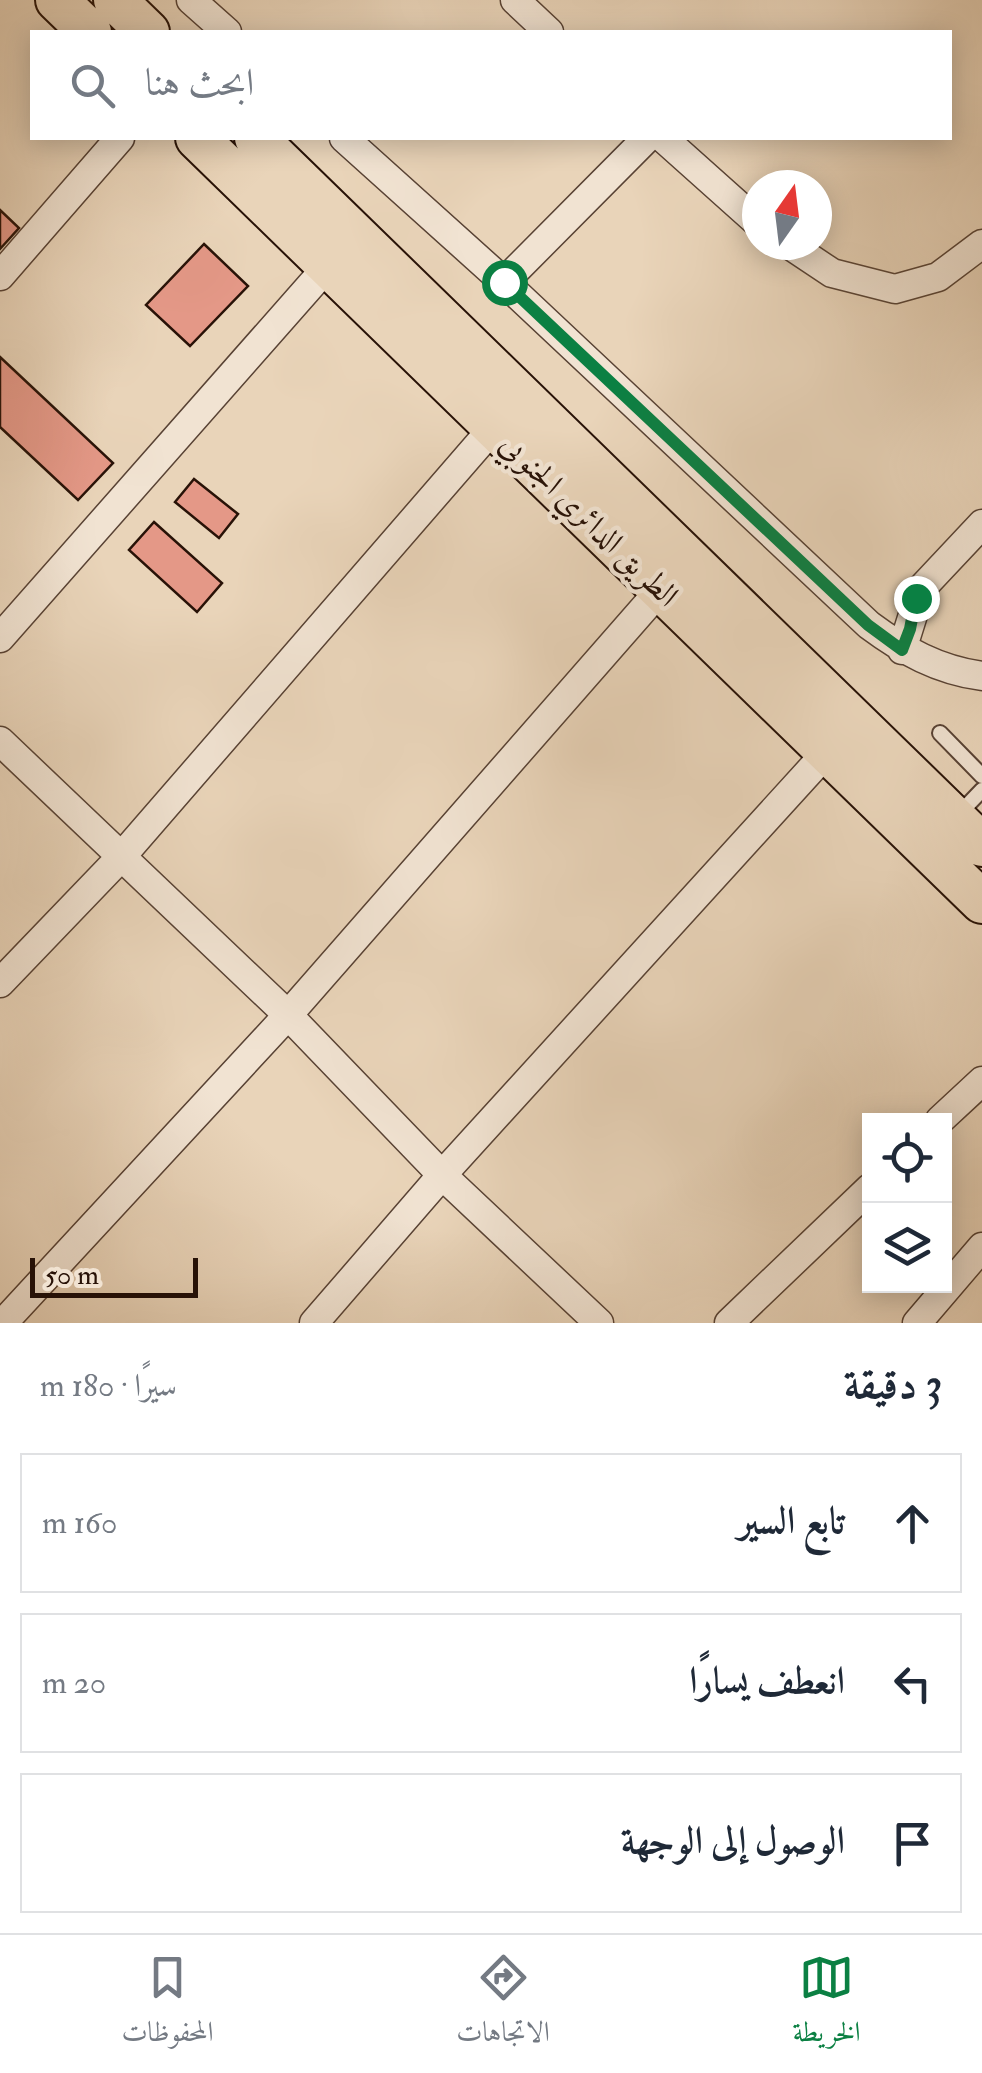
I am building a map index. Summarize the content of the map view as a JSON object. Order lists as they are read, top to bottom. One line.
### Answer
{"streets":{"main road":["الطريق الدائري الجنوبي"]},"scale_bar":"50 m","north":"top","page":{"search":"ابحث هنا","scale":"50 m","heading":["3 دقيقة","سيرًا · 180 m"],"list":[["تابع السير","160 m"],["انعطف يسارًا","20 m"],"الوصول إلى الوجهة"],"nav":["الخريطة","الاتجاهات","المحفوظات"]}}
